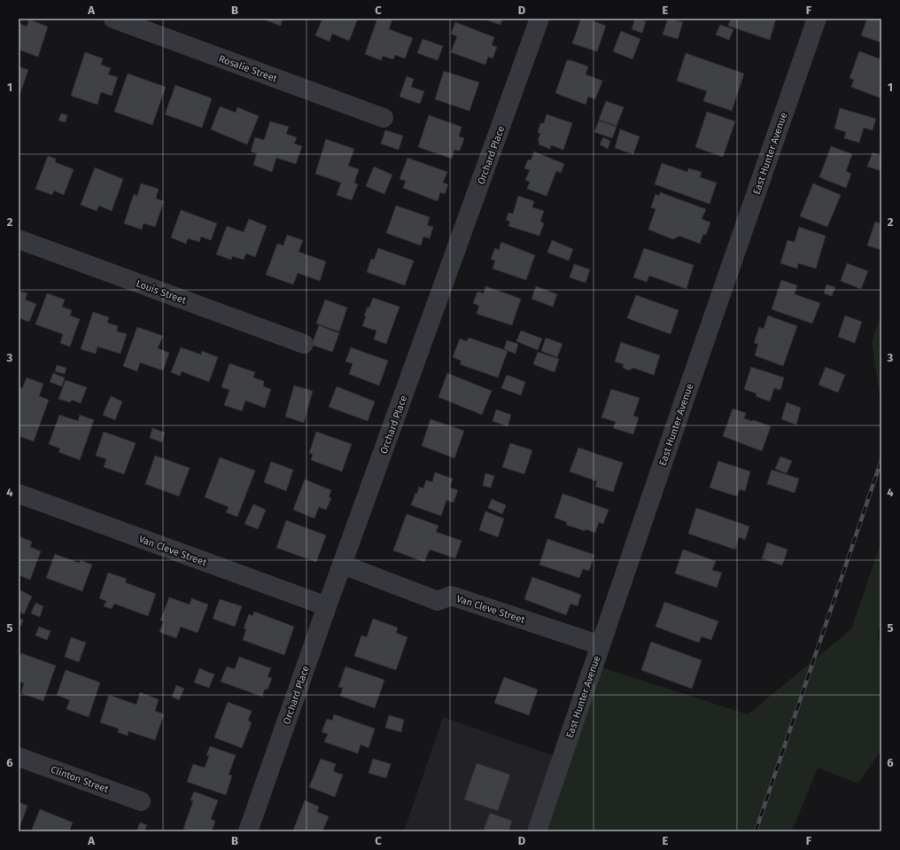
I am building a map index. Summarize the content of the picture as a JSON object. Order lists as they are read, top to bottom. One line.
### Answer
{"streets":{"street":["Rosalie Street","East Hunter Avenue","Orchard Place","Louis Street","Van Cleve Street","Clinton Street"]},"crossings":[["East Hunter Avenue","Van Cleve Street"],["Orchard Place","Van Cleve Street"]],"grid":{"columns":["A","B","C","D","E","F"],"rows":["1","2","3","4","5","6"]}}
